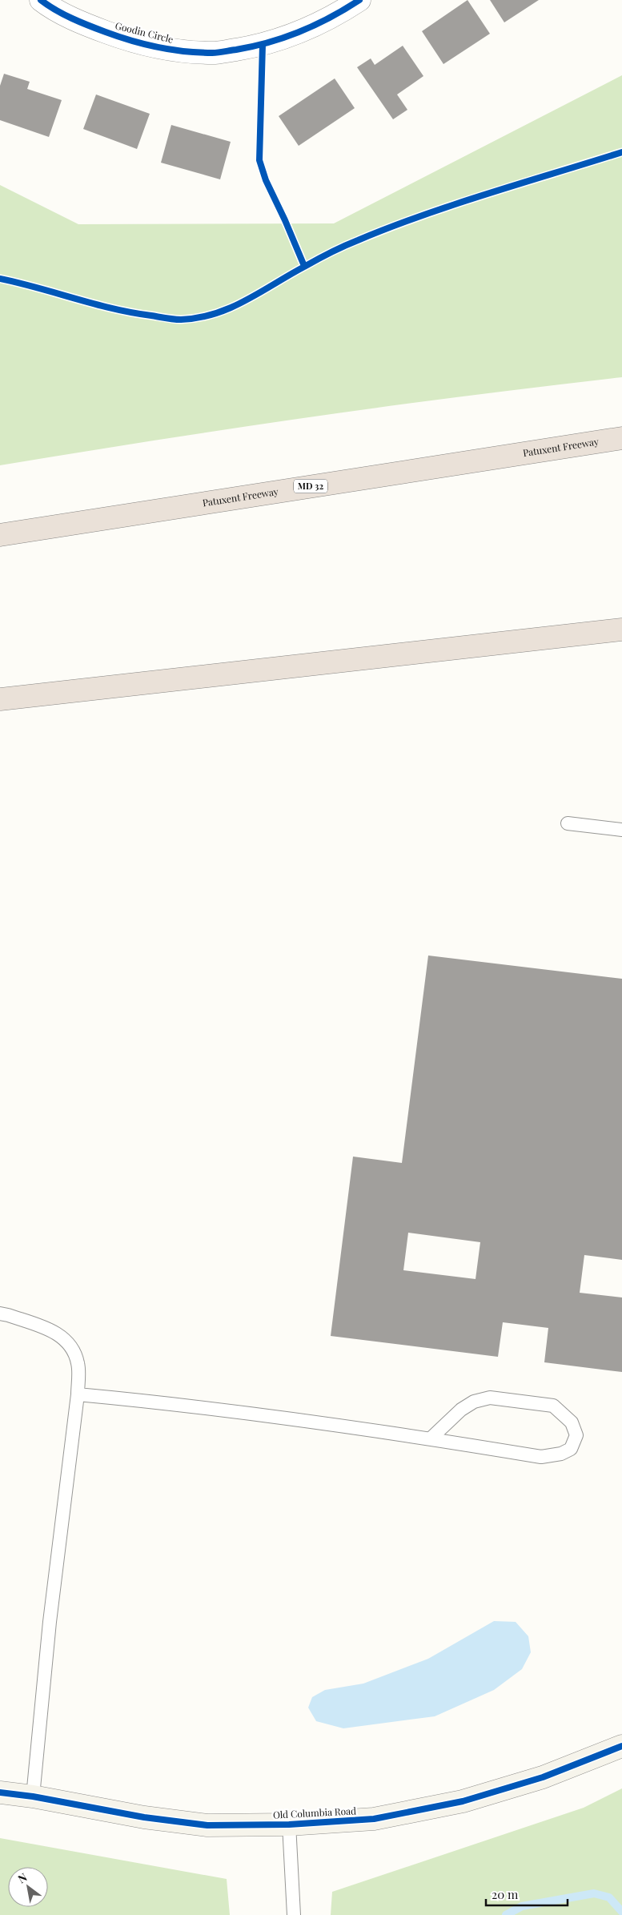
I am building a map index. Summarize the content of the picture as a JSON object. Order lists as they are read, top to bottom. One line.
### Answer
{"streets":{"highway":["Patuxent Freeway","MD 32"],"street":["Goodin Circle","Old Columbia Road"]},"scale_bar":"20 m","north":"top left"}
